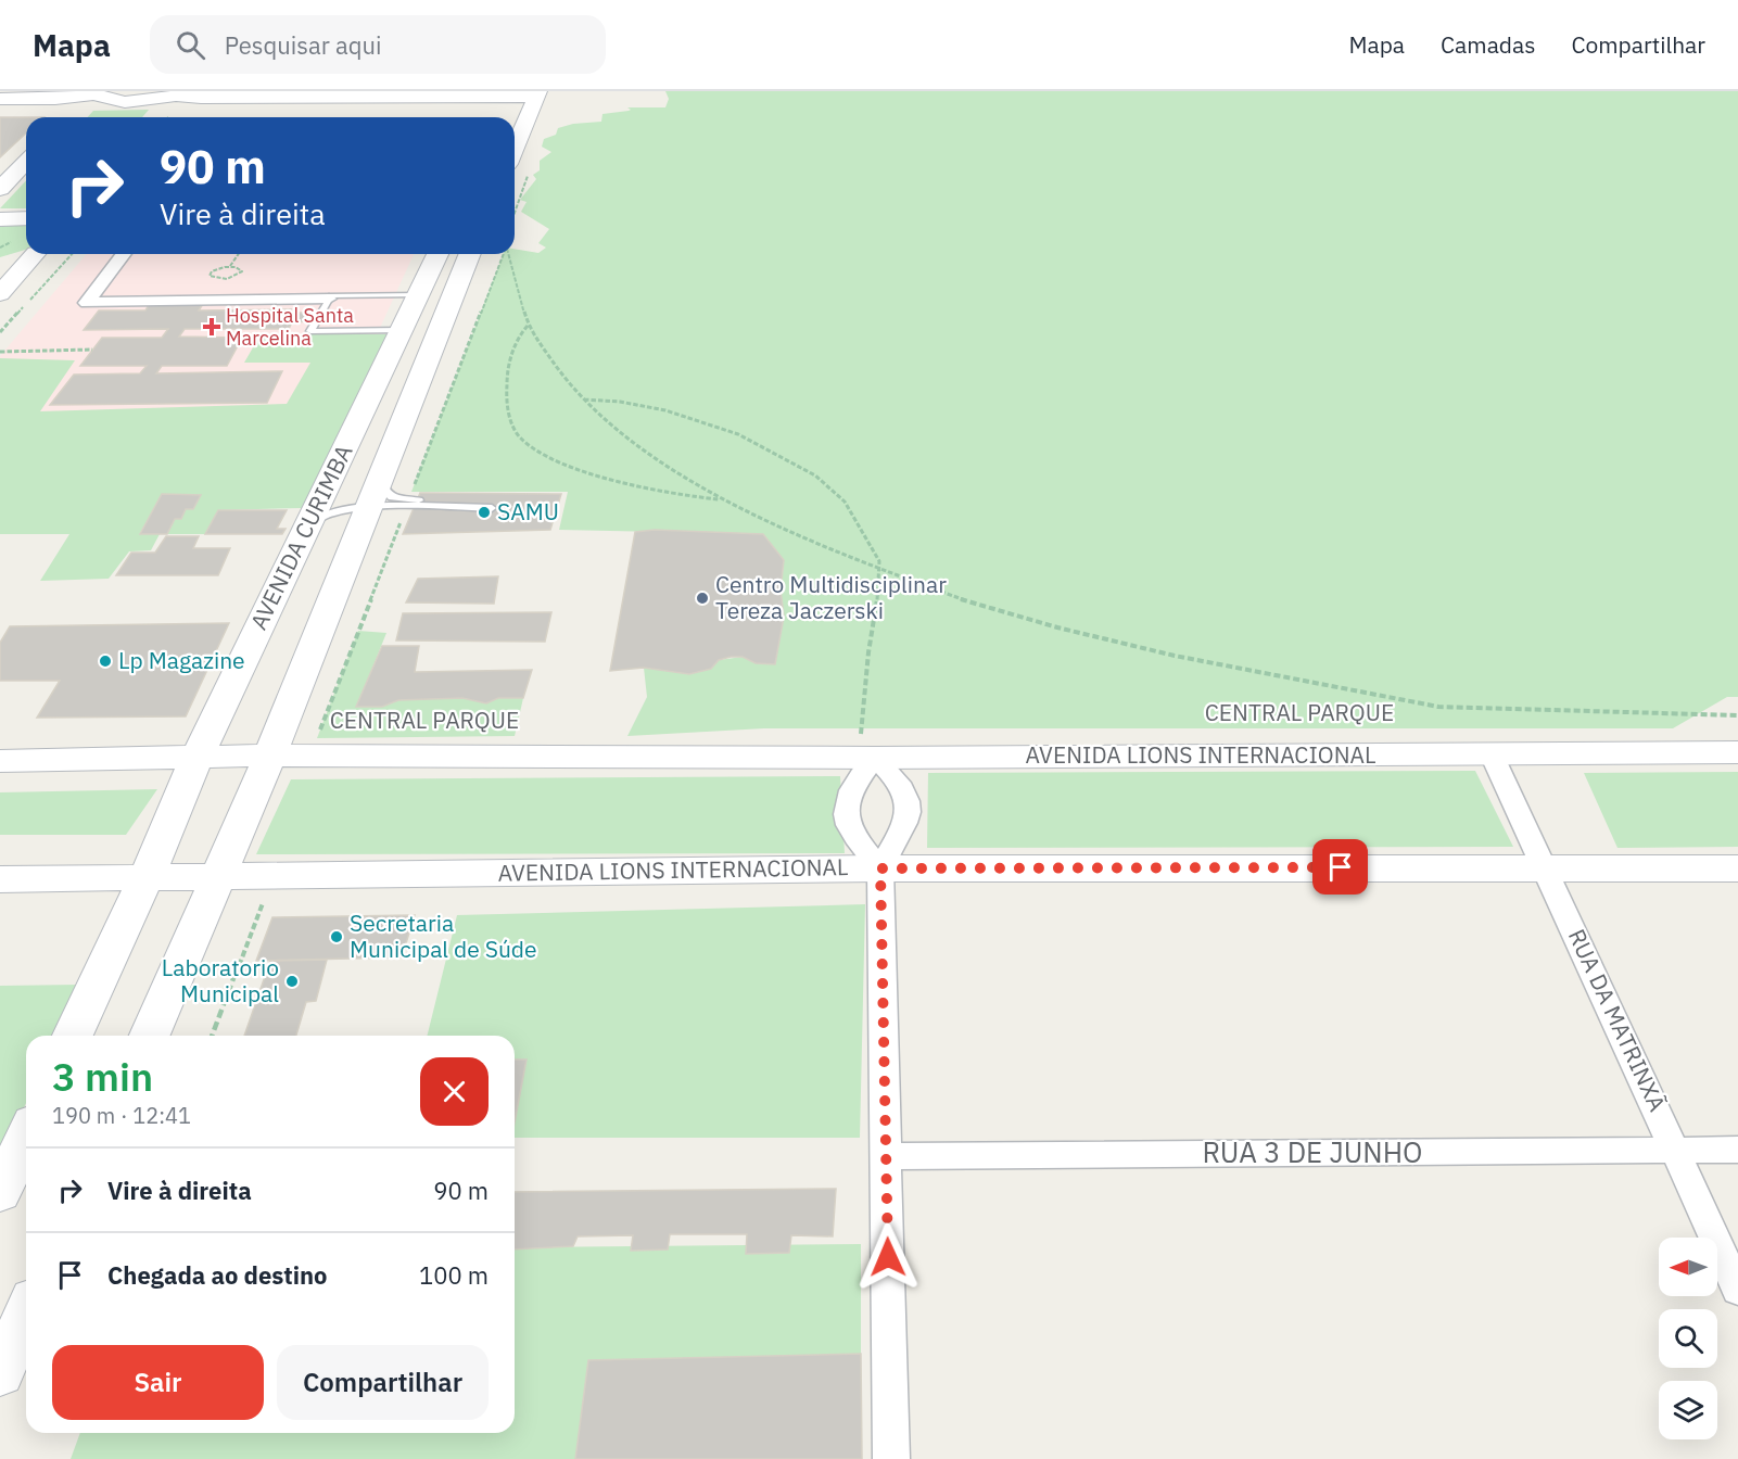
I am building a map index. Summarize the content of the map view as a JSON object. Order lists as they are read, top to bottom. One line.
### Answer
{"streets":{"street":["AVENIDA CURIMBA","AVENIDA LIONS INTERNACIONAL","RUA DA MATRINXÃ","RUA 3 DE JUNHO"],"path":["CENTRAL PARQUE"]},"crossings":[["AVENIDA CURIMBA","AVENIDA LIONS INTERNACIONAL"],["AVENIDA LIONS INTERNACIONAL","RUA DA MATRINXÃ"],["RUA DA MATRINXÃ","RUA 3 DE JUNHO"]],"places":{"health":["Hospital Santa Marcelina"],"other":["SAMU","Centro Multidisciplinar Tereza Jaczerski","Lp Magazine","Secretaria Municipal de Súde","Laboratorio Municipal"]},"north":"left","page":{"header":"Mapa","search":"Pesquisar aqui","nav":["Mapa","Camadas","Compartilhar"],"turn":["90 m","Vire à direita"],"heading":["3 min","190 m · 12:41"],"list":[{"name":"Vire à direita","value":"90 m"},{"name":"Chegada ao destino","value":"100 m"}],"buttons":["Sair","Compartilhar"]}}
